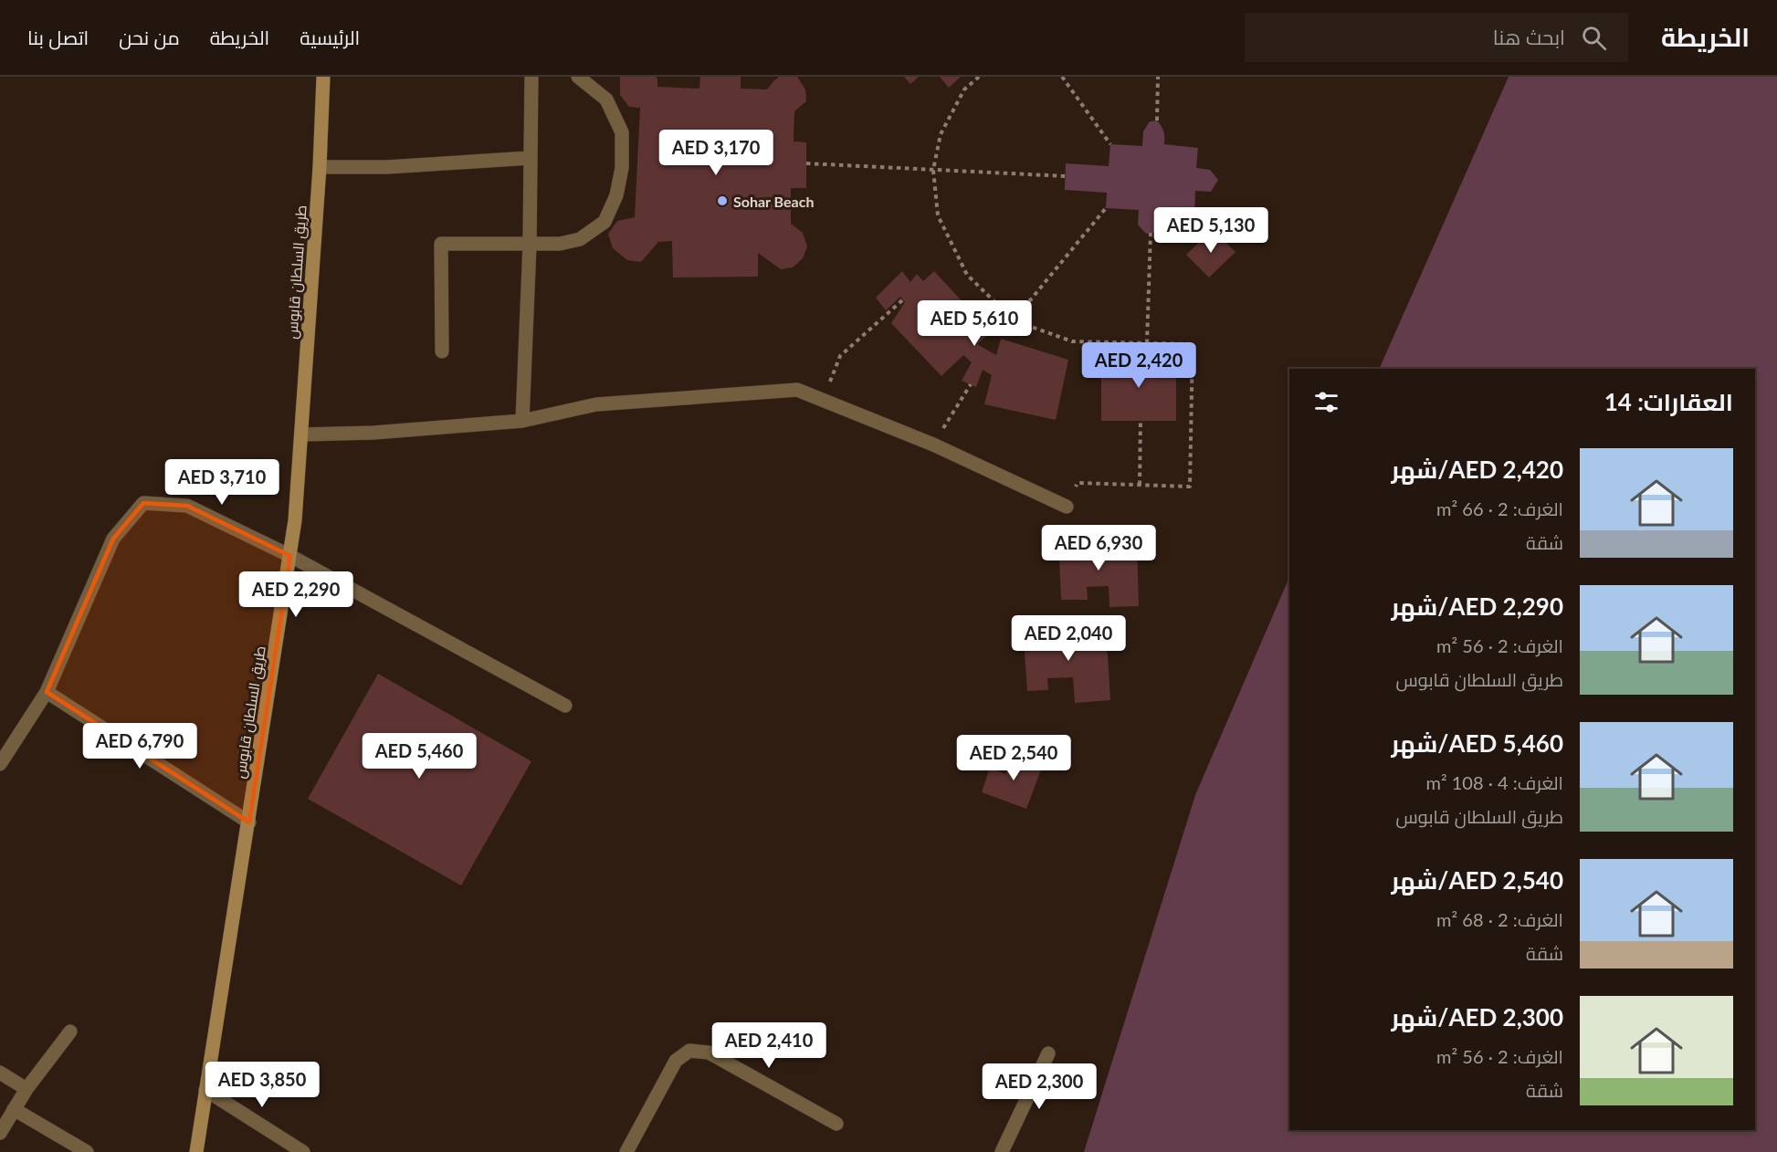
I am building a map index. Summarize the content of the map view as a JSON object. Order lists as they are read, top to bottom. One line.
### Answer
{"streets":{"main road":["طريق السلطان قابوس"]},"places":["Sohar Beach"],"page":{"header":"الخريطة","search":"ابحث هنا","nav":["الرئيسية","الخريطة","من نحن","اتصل بنا"],"price":["AED 3,170","AED 5,130","AED 5,610","AED 2,420","AED 3,710","AED 6,930","AED 2,290","AED 2,040","AED 6,790","AED 5,460","AED 2,540","AED 2,410","AED 3,850","AED 2,300"],"heading":"العقارات: 14","list":[{"name":"AED 2,420/شهر","note":"الغرف: 2 · 66 m² · شقة"},{"name":"AED 2,290/شهر","note":"الغرف: 2 · 56 m² · طريق السلطان قابوس"},{"name":"AED 5,460/شهر","note":"الغرف: 4 · 108 m² · طريق السلطان قابوس"},{"name":"AED 2,540/شهر","note":"الغرف: 2 · 68 m² · شقة"},{"name":"AED 2,300/شهر","note":"الغرف: 2 · 56 m² · شقة"}]}}
